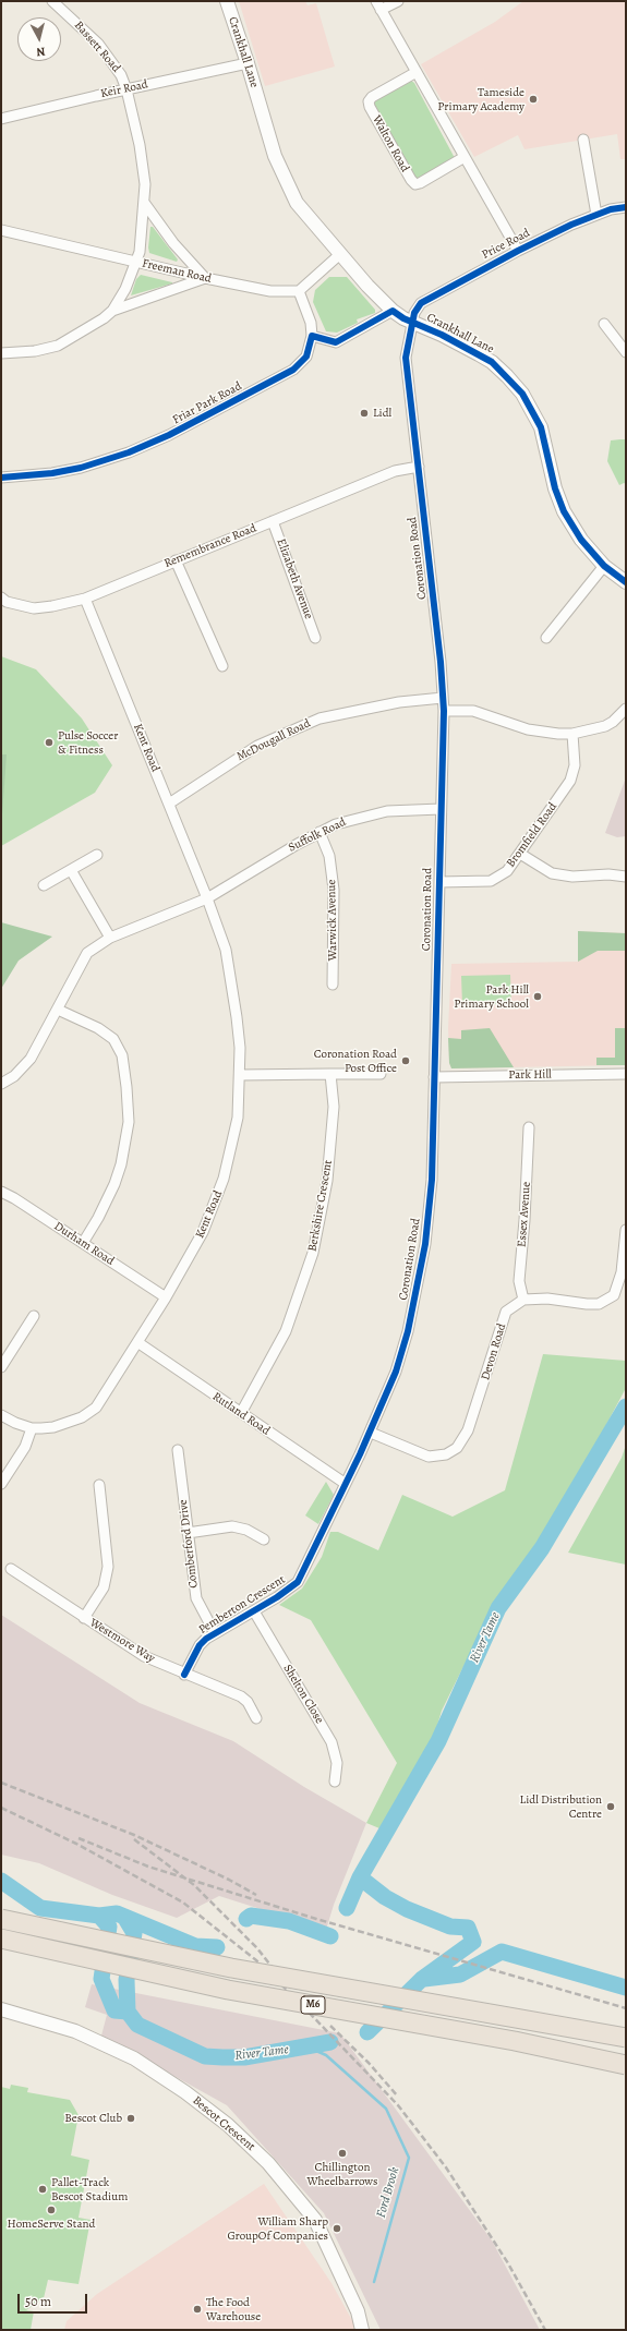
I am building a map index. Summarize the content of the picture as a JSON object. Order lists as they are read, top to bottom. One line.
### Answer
{"streets":{"highway":["M6"],"street":["Bassett Road","Crankhall Lane","Keir Road","Walton Road","Price Road","Freeman Road","Friar Park Road","Remembrance Road","Coronation Road","Elizabeth Avenue","McDougall Road","Kent Road","Suffolk Road","Bromfield Road","Warwick Avenue","Park Hill","Berkshire Crescent","Essex Avenue","Durham Road","Devon Road","Rutland Road","Comberford Drive","Pemberton Crescent","Westmore Way","Shelton Close","Bescot Crescent"]},"crossings":[["Bassett Road","Keir Road"],["Bassett Road","Freeman Road"],["Crankhall Lane","Keir Road"],["Crankhall Lane","Price Road"],["Crankhall Lane","Coronation Road"],["Price Road","Coronation Road"],["Freeman Road","Friar Park Road"],["Remembrance Road","Coronation Road"],["Remembrance Road","Elizabeth Avenue"],["Remembrance Road","Kent Road"],["Coronation Road","McDougall Road"],["Coronation Road","Suffolk Road"],["Coronation Road","Bromfield Road"],["Coronation Road","Park Hill"],["Coronation Road","Devon Road"],["Coronation Road","Rutland Road"],["Coronation Road","Pemberton Crescent"],["McDougall Road","Kent Road"],["Kent Road","Suffolk Road"],["Kent Road","Durham Road"],["Kent Road","Rutland Road"],["Suffolk Road","Warwick Avenue"],["Berkshire Crescent","Rutland Road"],["Essex Avenue","Devon Road"],["Rutland Road","Pemberton Crescent"],["Comberford Drive","Pemberton Crescent"],["Pemberton Crescent","Westmore Way"],["Pemberton Crescent","Shelton Close"]],"water":["River Tame","Ford Brook"],"places":["Tameside Primary Academy","Lidl","Pulse Soccer & Fitness","Park Hill Primary School","Coronation Road Post Office","Lidl Distribution Centre","Bescot Club","Chillington Wheelbarrows","Pallet-Track Bescot Stadium","HomeServe Stand","William Sharp GroupOf Companies","The Food Warehouse"],"scale_bar":"50 m","north":"bottom"}
